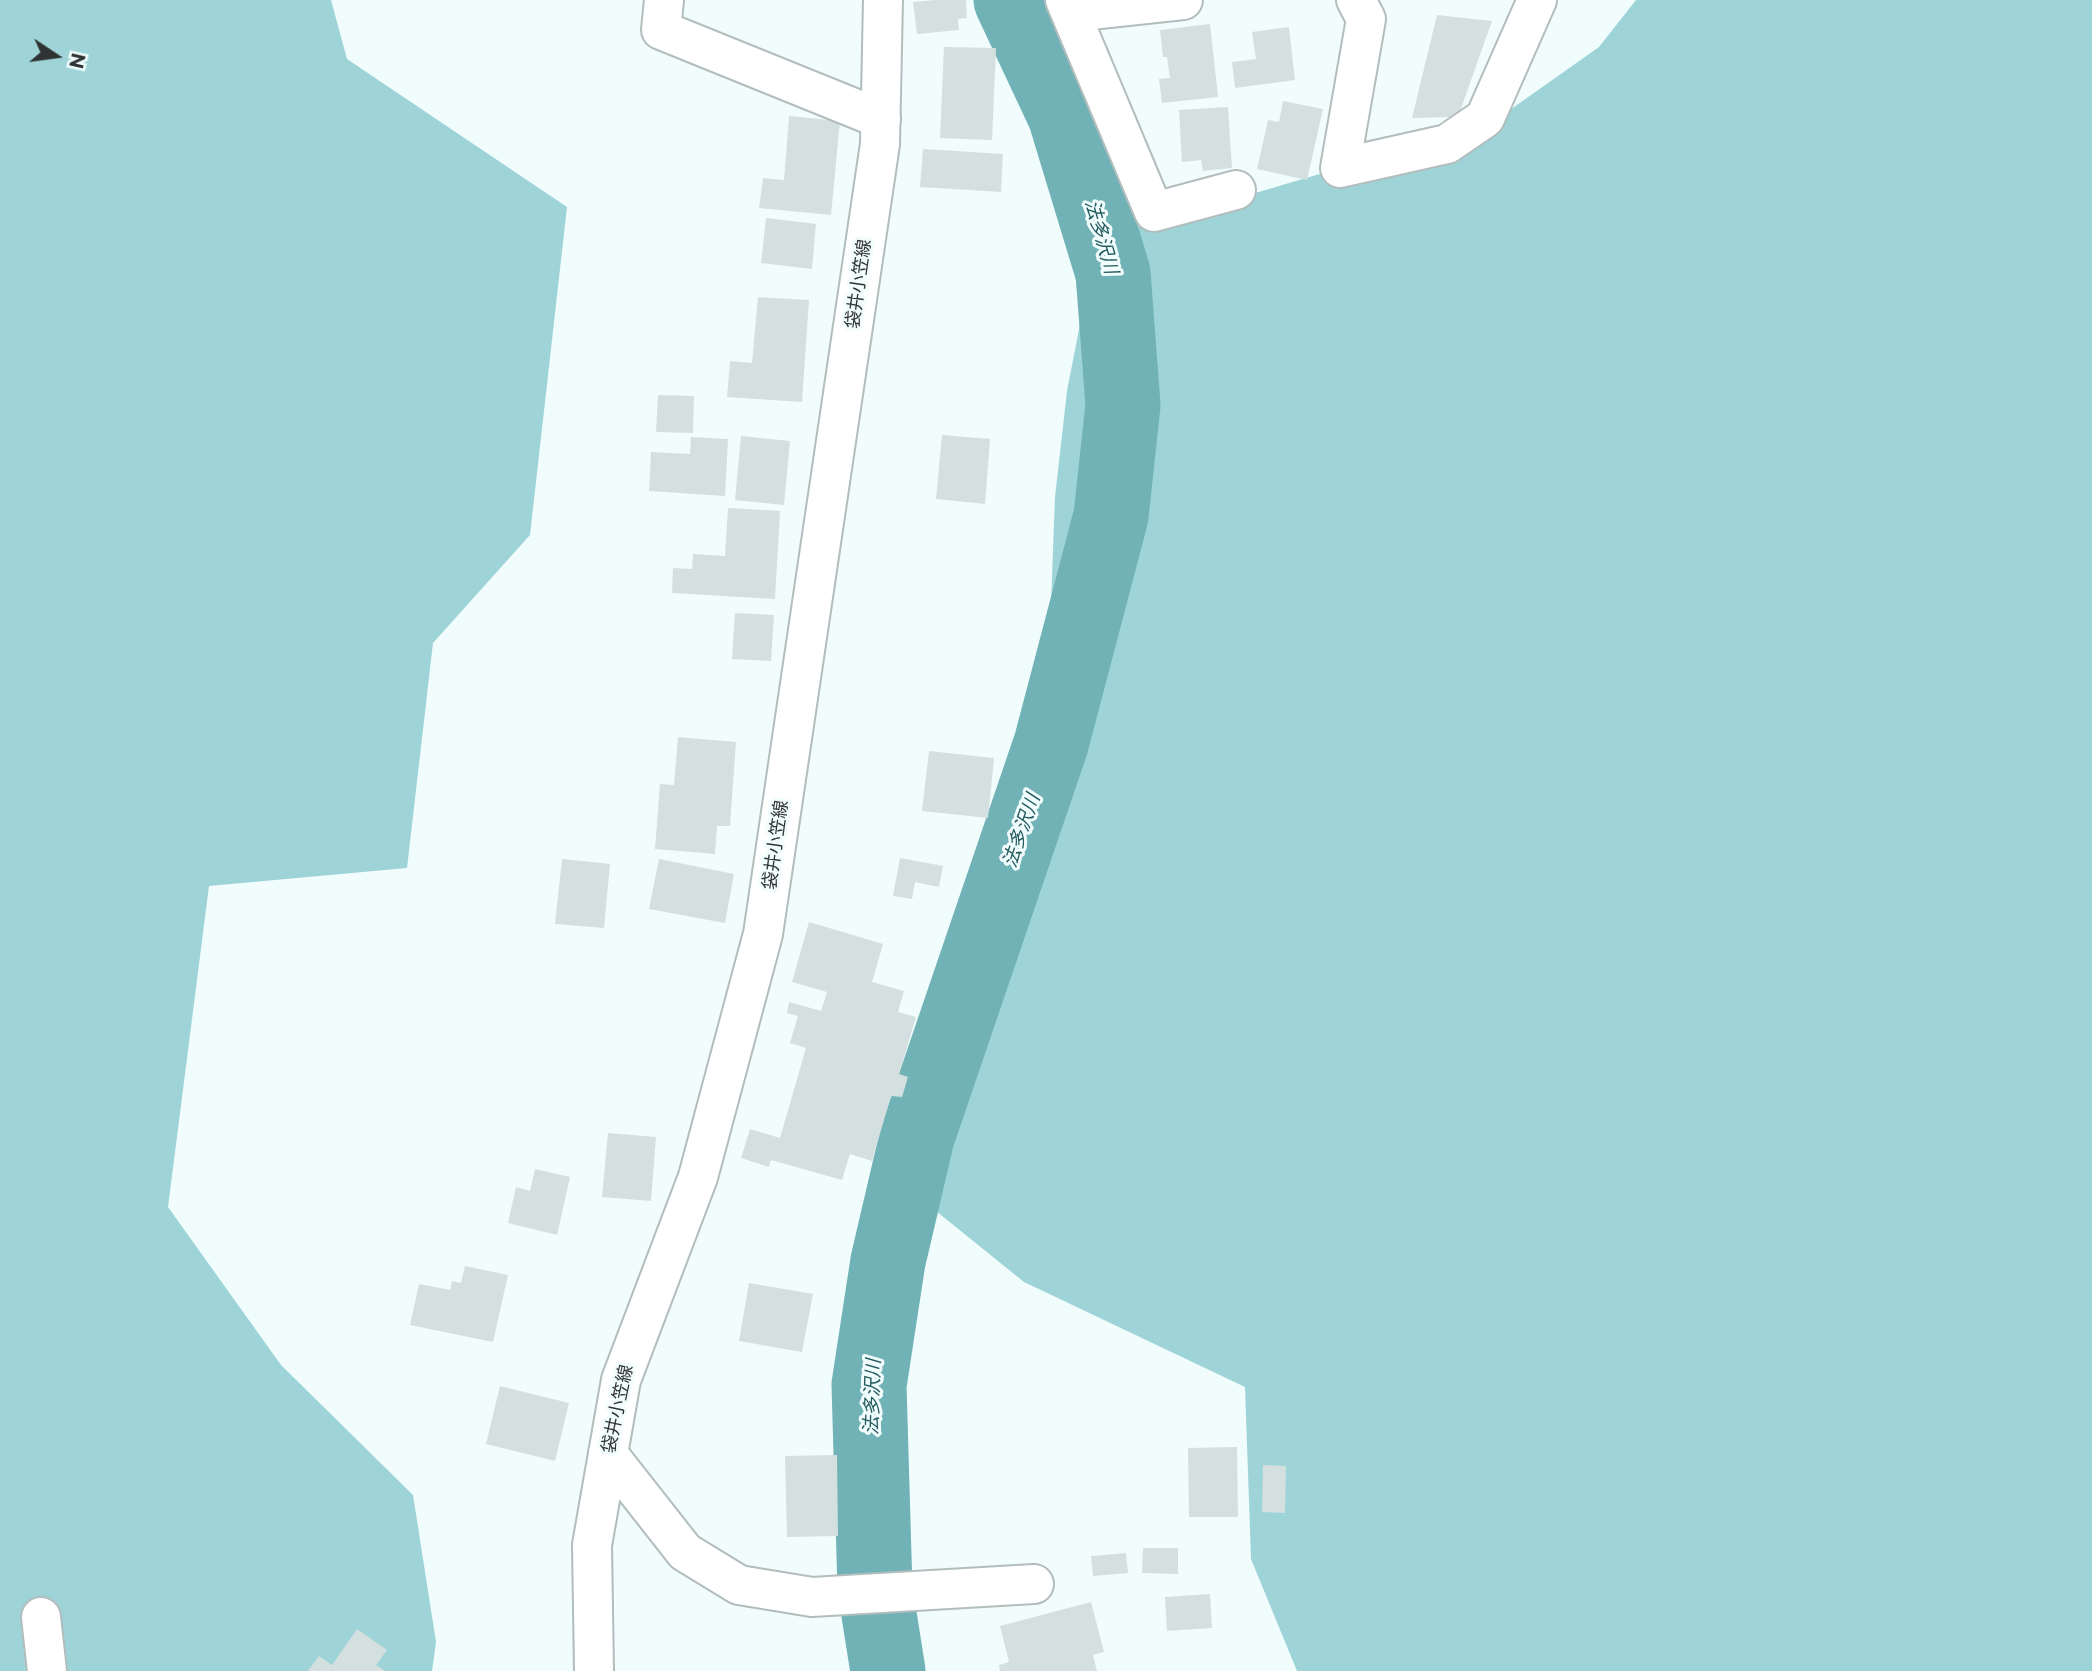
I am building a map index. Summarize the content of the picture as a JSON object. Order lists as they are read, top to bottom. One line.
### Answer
{"streets":{"main road":["袋井小笠線"]},"water":["法多沢川"],"north":"right"}
